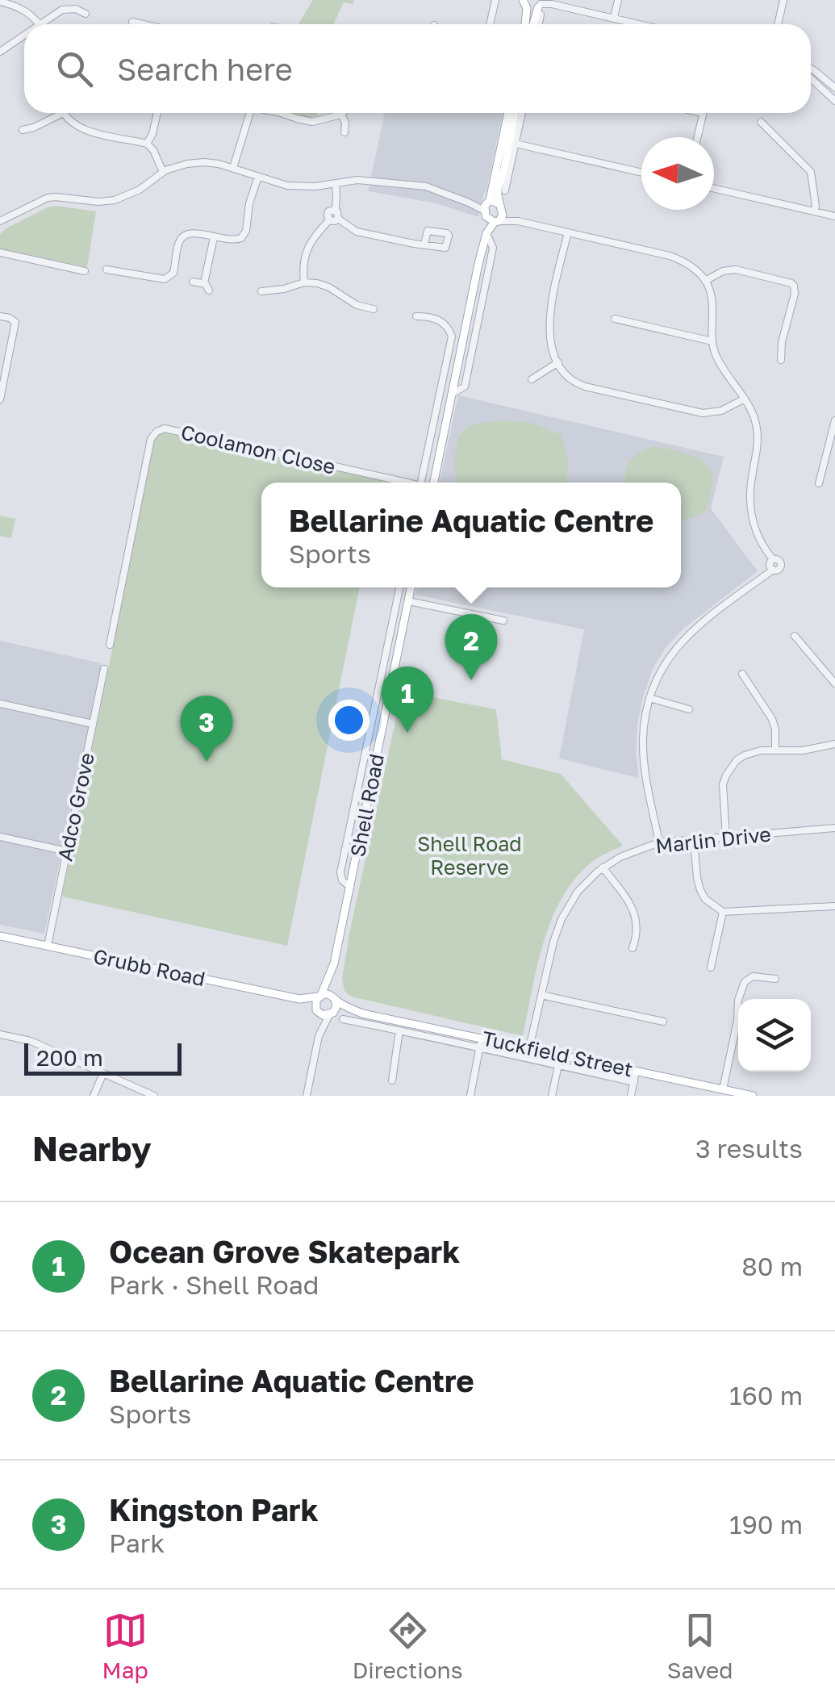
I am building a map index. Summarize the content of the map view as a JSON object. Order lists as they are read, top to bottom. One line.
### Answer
{"streets":{"main road":["Shell Road","Grubb Road","Tuckfield Street"],"street":["Coolamon Close","Adco Grove","Marlin Drive"]},"crossings":[["Shell Road","Grubb Road"],["Shell Road","Tuckfield Street"],["Adco Grove","Grubb Road"],["Marlin Drive","Tuckfield Street"],["Grubb Road","Tuckfield Street"]],"parks":["Shell Road Reserve"],"scale_bar":"200 m","north":"left","page":{"search":"Search here","popup":["Bellarine Aquatic Centre","Sports"],"pins":["2","1","3"],"scale":"200 m","heading":["Nearby","3 results"],"list":[{"mark":"1","name":"Ocean Grove Skatepark","note":"Park · Shell Road","value":"80 m"},{"mark":"2","name":"Bellarine Aquatic Centre","note":"Sports","value":"160 m"},{"mark":"3","name":"Kingston Park","note":"Park","value":"190 m"}],"nav":["Map","Directions","Saved"]}}
